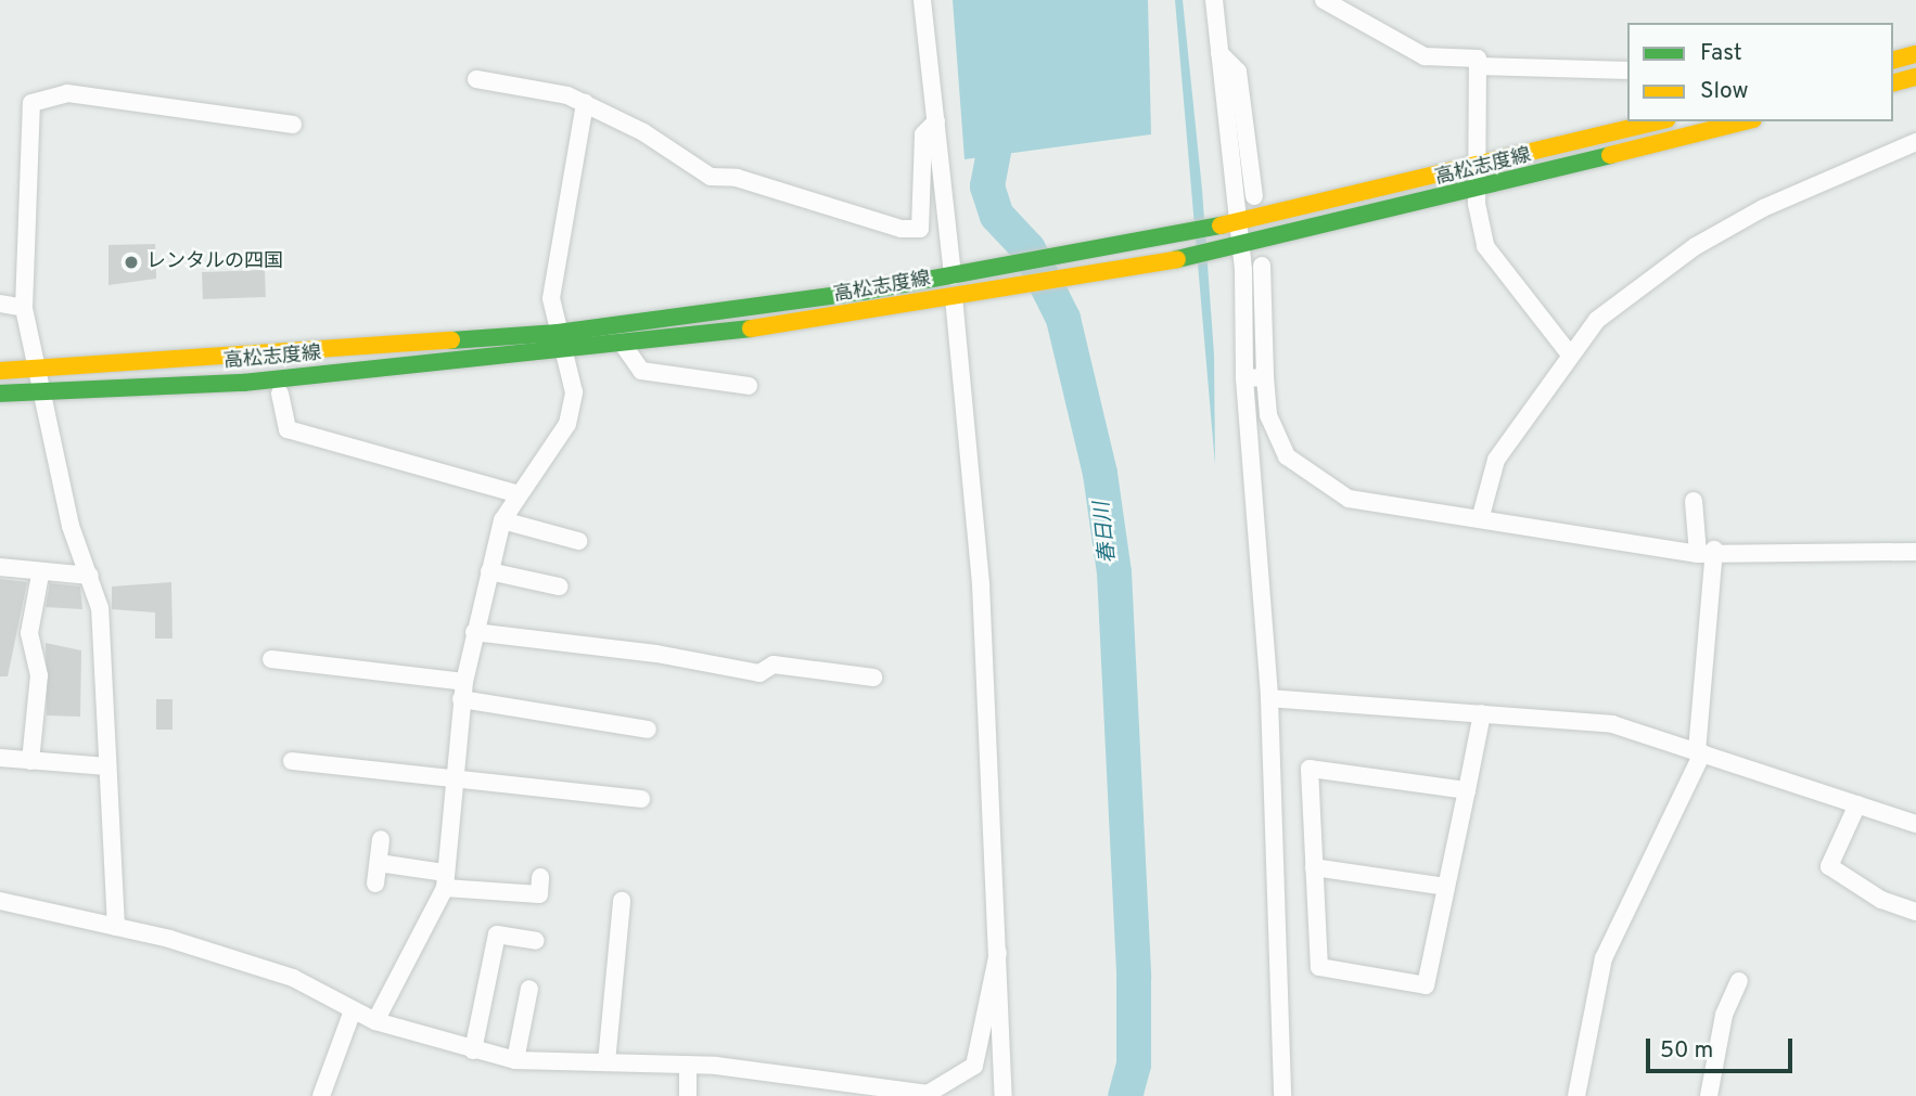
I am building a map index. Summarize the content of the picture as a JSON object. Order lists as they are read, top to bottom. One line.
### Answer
{"streets":{"main road":["高松志度線"]},"water":["春日川"],"places":["レンタルの四国"],"legend":["Fast","Slow"],"scale_bar":"50 m"}
